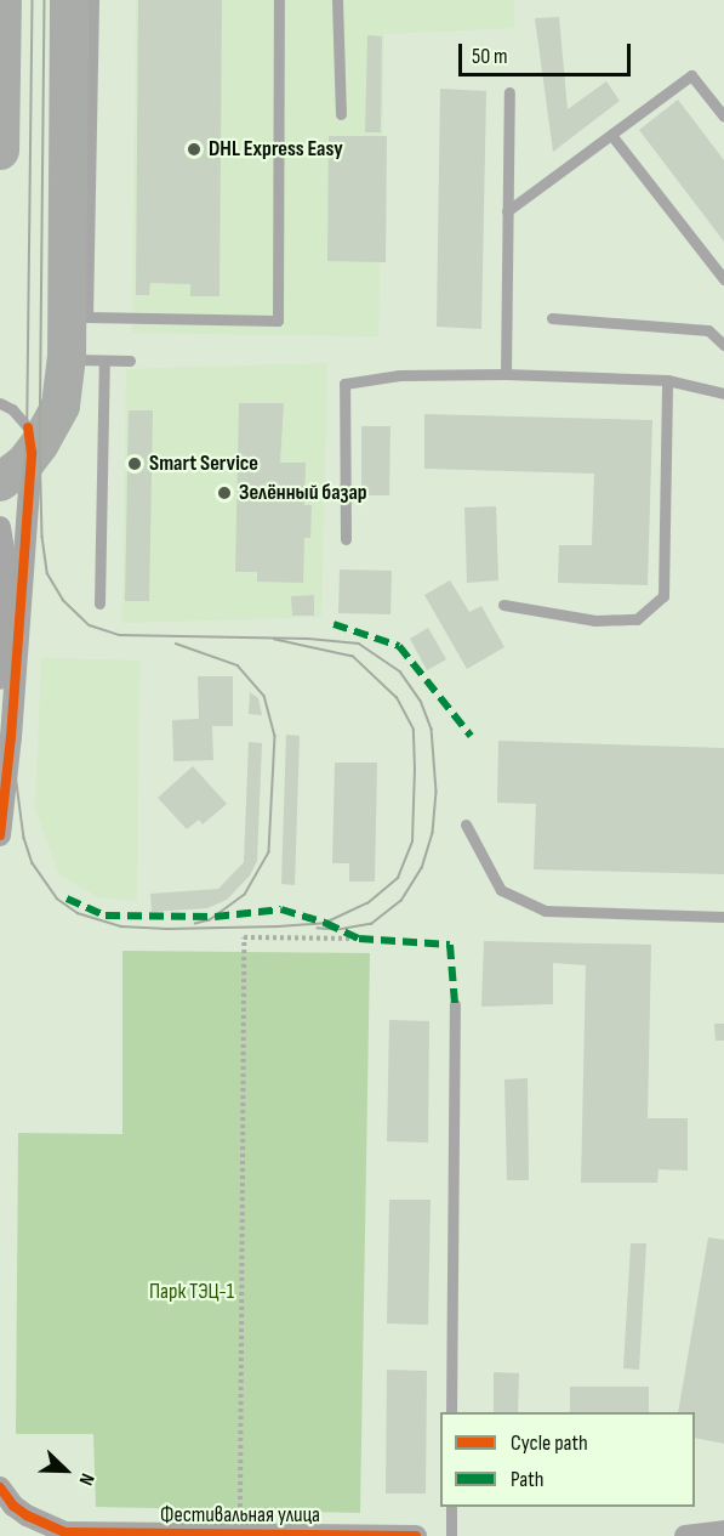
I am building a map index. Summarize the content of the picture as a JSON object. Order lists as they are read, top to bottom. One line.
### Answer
{"streets":{"street":["Фестивальная улица"]},"parks":["Парк ТЭЦ-1"],"places":["DHL Express Easy","Smart Service","Зелённый базар"],"legend":["Cycle path","Path"],"scale_bar":"50 m","north":"bottom right"}
